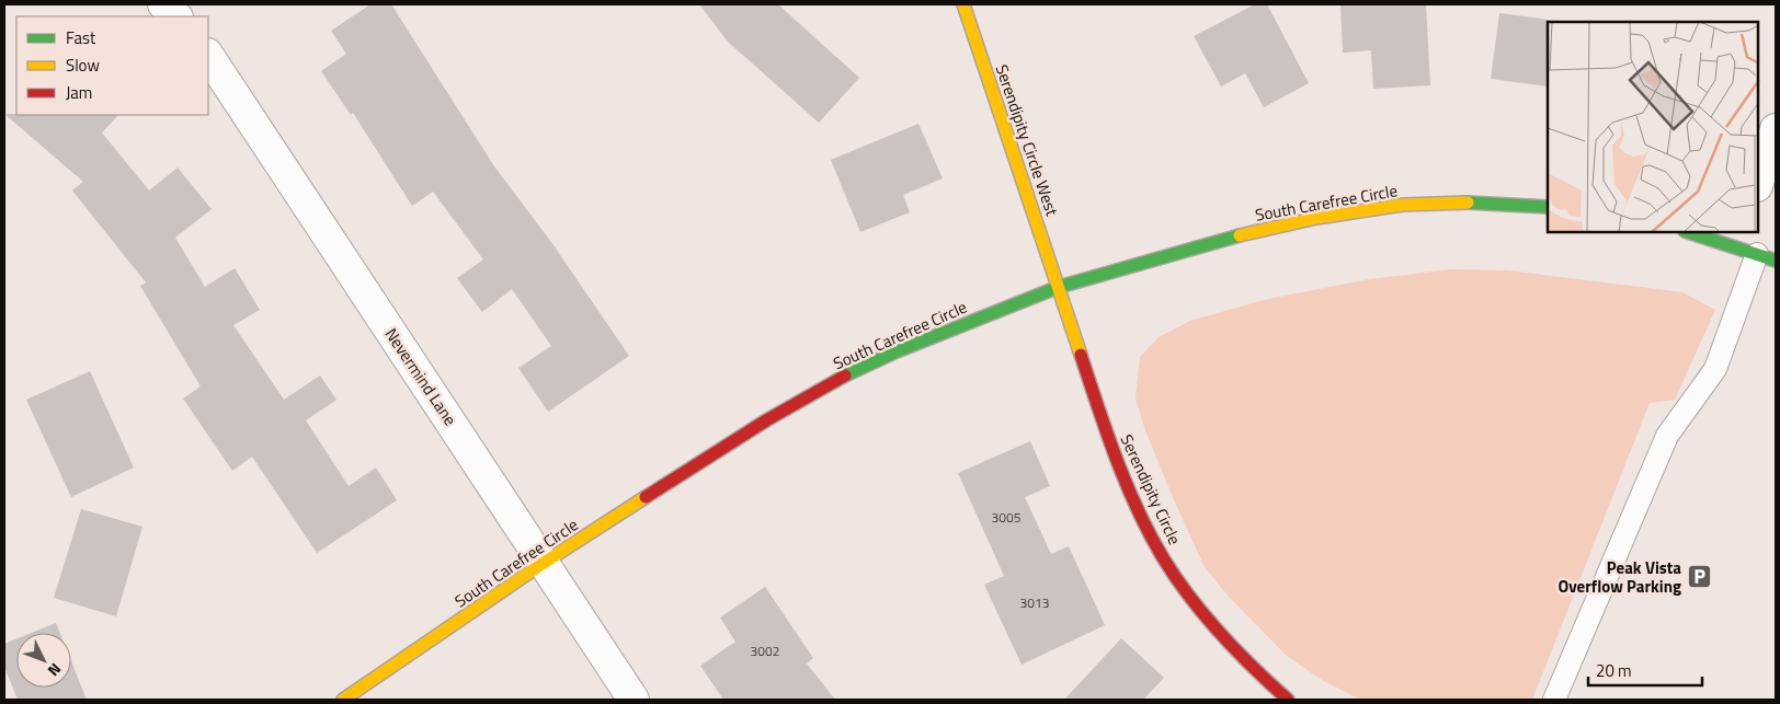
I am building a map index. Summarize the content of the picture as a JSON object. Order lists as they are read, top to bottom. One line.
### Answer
{"streets":{"main road":["Serendipity Circle West","South Carefree Circle","Serendipity Circle"],"street":["Nevermind Lane"]},"crossings":[["Serendipity Circle West","South Carefree Circle"],["Serendipity Circle West","Serendipity Circle"],["South Carefree Circle","Nevermind Lane"],["South Carefree Circle","Serendipity Circle"]],"places":{"parking":["Peak Vista Overflow Parking"]},"house_numbers":["3005","3013","3002"],"legend":["Fast","Slow","Jam"],"scale_bar":"20 m","north":"bottom right"}
